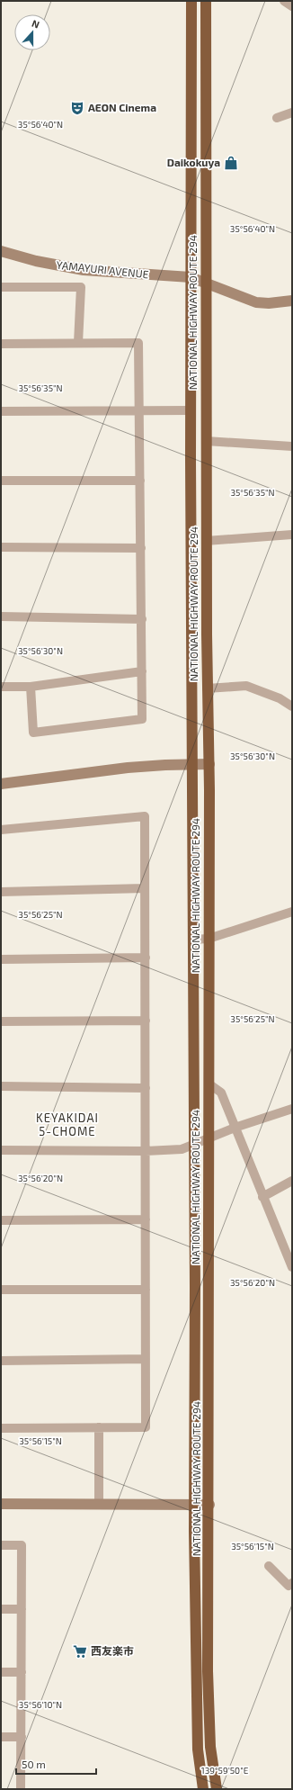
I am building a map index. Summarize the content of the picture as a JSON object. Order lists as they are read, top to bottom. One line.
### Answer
{"streets":{"highway":["NATIONAL HIGHWAY ROUTE 294"],"street":["YAMAYURI AVENUE"]},"crossings":[["YAMAYURI AVENUE","NATIONAL HIGHWAY ROUTE 294"]],"districts":["KEYAKIDAI 5-CHOME"],"places":{"theatre":["AEON Cinema"],"shop":["Daikokuya"],"supermarket":["西友楽市"]},"scale_bar":"50 m","north":"top","coordinates":["35°56'40\"N","35°56'35\"N","35°56'30\"N","35°56'25\"N","35°56'20\"N","35°56'15\"N","35°56'10\"N","139°59'50\"E"]}
